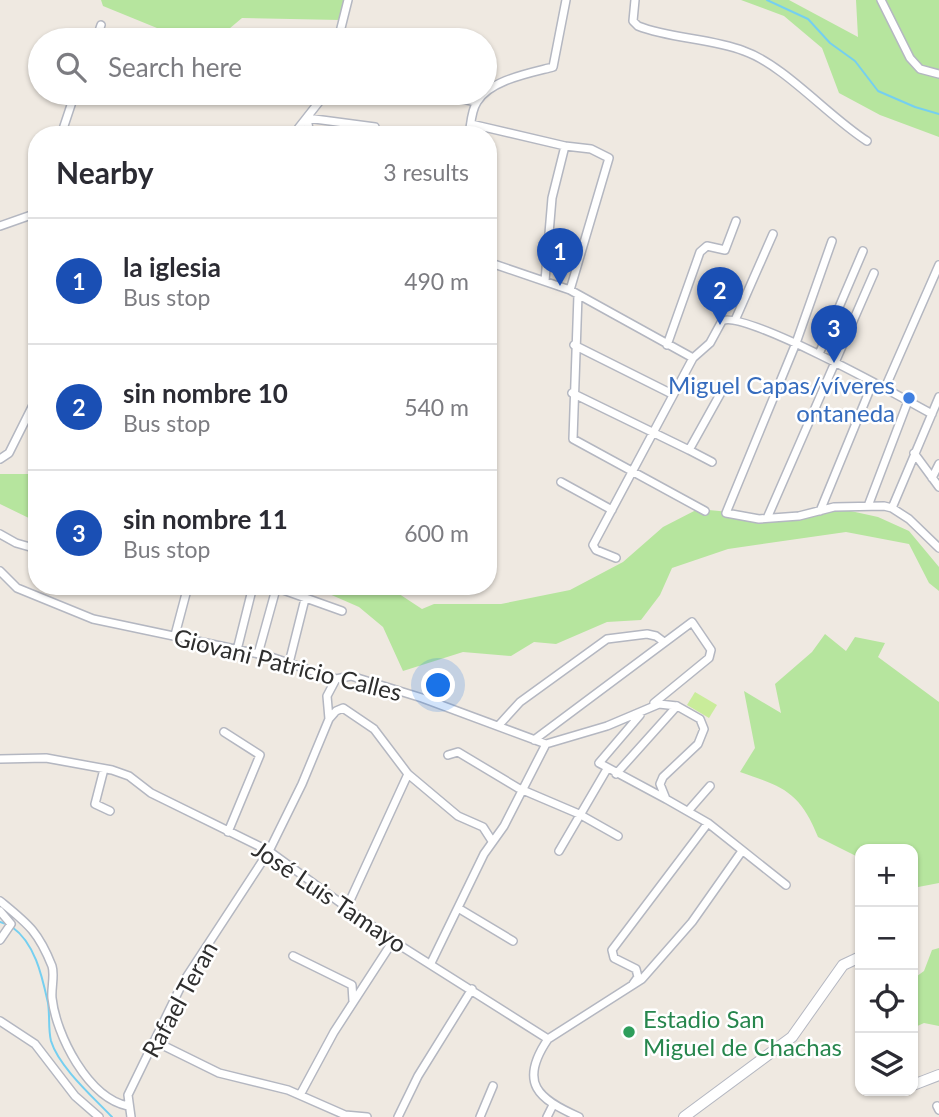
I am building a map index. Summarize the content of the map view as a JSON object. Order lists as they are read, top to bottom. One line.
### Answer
{"streets":{"street":["Giovani Patricio Calles","José Luis Tamayo","Rafael Teran"]},"crossings":[["José Luis Tamayo","Rafael Teran"]],"places":["Miguel Capas/víveres ontaneda","Estadio San Miguel de Chachas"],"page":{"search":"Search here","heading":["Nearby","3 results"],"list":[{"mark":"1","name":"la iglesia","note":"Bus stop","value":"490 m"},{"mark":"2","name":"sin nombre 10","note":"Bus stop","value":"540 m"},{"mark":"3","name":"sin nombre 11","note":"Bus stop","value":"600 m"}],"pins":["1","2","3"],"map_buttons":["+","−"]}}
